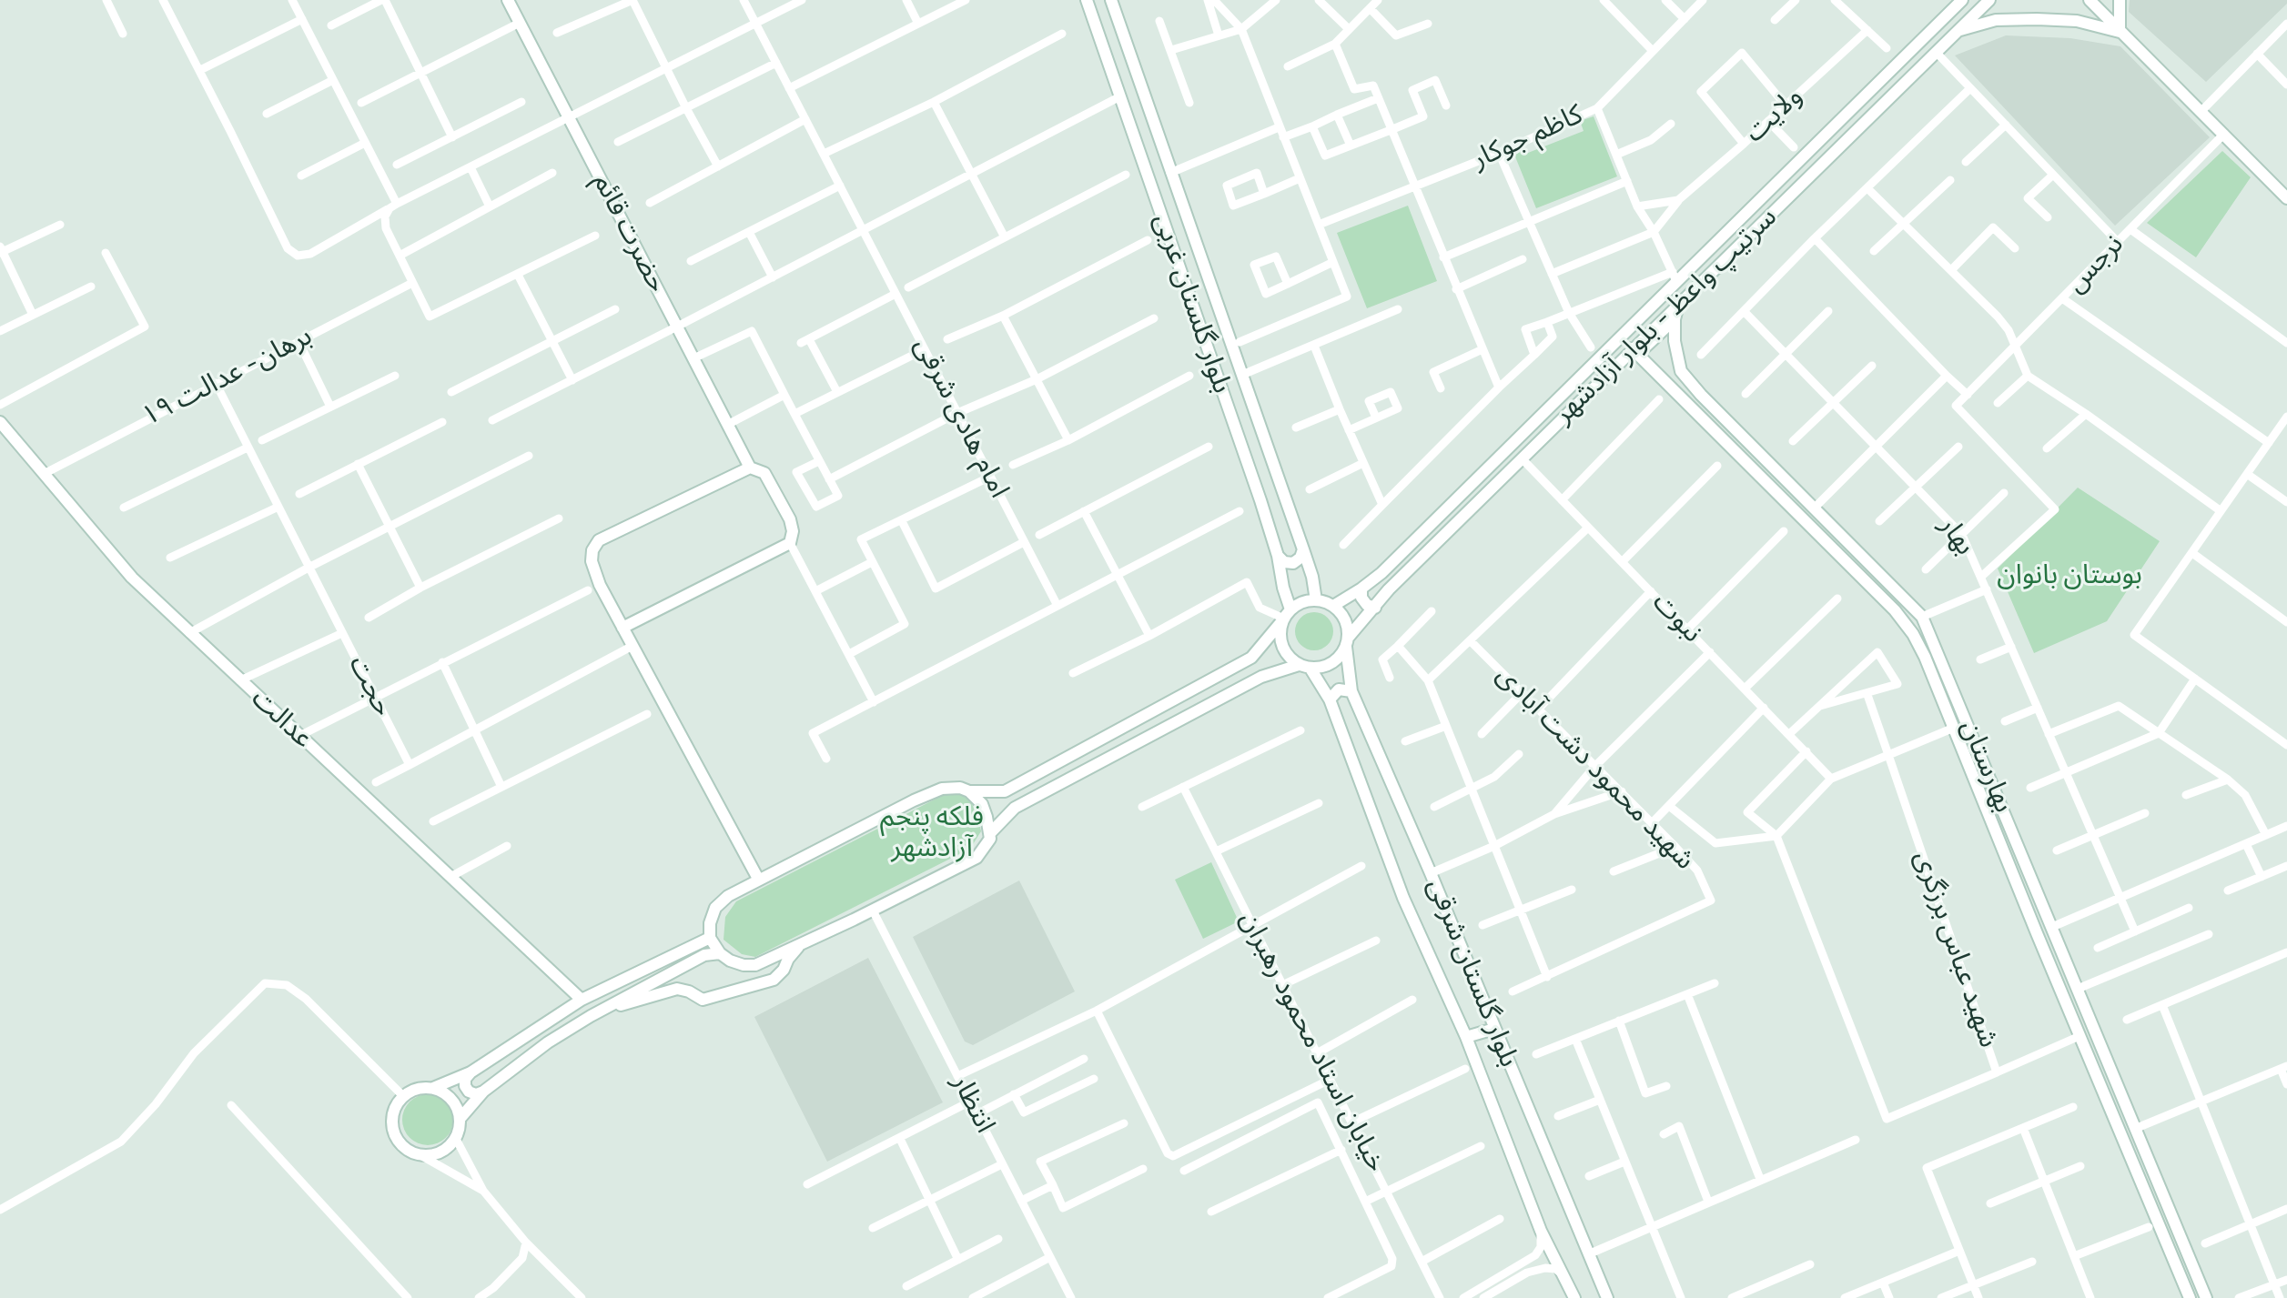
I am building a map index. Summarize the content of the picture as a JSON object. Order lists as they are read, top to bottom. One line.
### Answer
{"streets":{"main road":["حضرت قائم","بلوار گلستان غربی","سرتیپ واعظ - بلوار آزادشهر","عدالت","بهارستان","بلوار گلستان شرقی"],"street":["ولایت","کاظم جوکار","نرجس","برهان- عدالت ۱۹","امام هادی شرقی","بهار","نبوت","حجت","شهید محمود دشت آبادی","شهید عباس برزگری","خیابان استاد محمود رهبران","انتظار"]},"crossings":[["بلوار گلستان غربی","سرتیپ واعظ - بلوار آزادشهر"],["بلوار گلستان غربی","بلوار گلستان شرقی"],["سرتیپ واعظ - بلوار آزادشهر","نبوت"],["سرتیپ واعظ - بلوار آزادشهر","بهارستان"],["سرتیپ واعظ - بلوار آزادشهر","بلوار گلستان شرقی"],["برهان- عدالت ۱۹","حجت"],["برهان- عدالت ۱۹","عدالت"]],"parks":["بوستان بانوان","فلکه پنجم آزادشهر"]}
